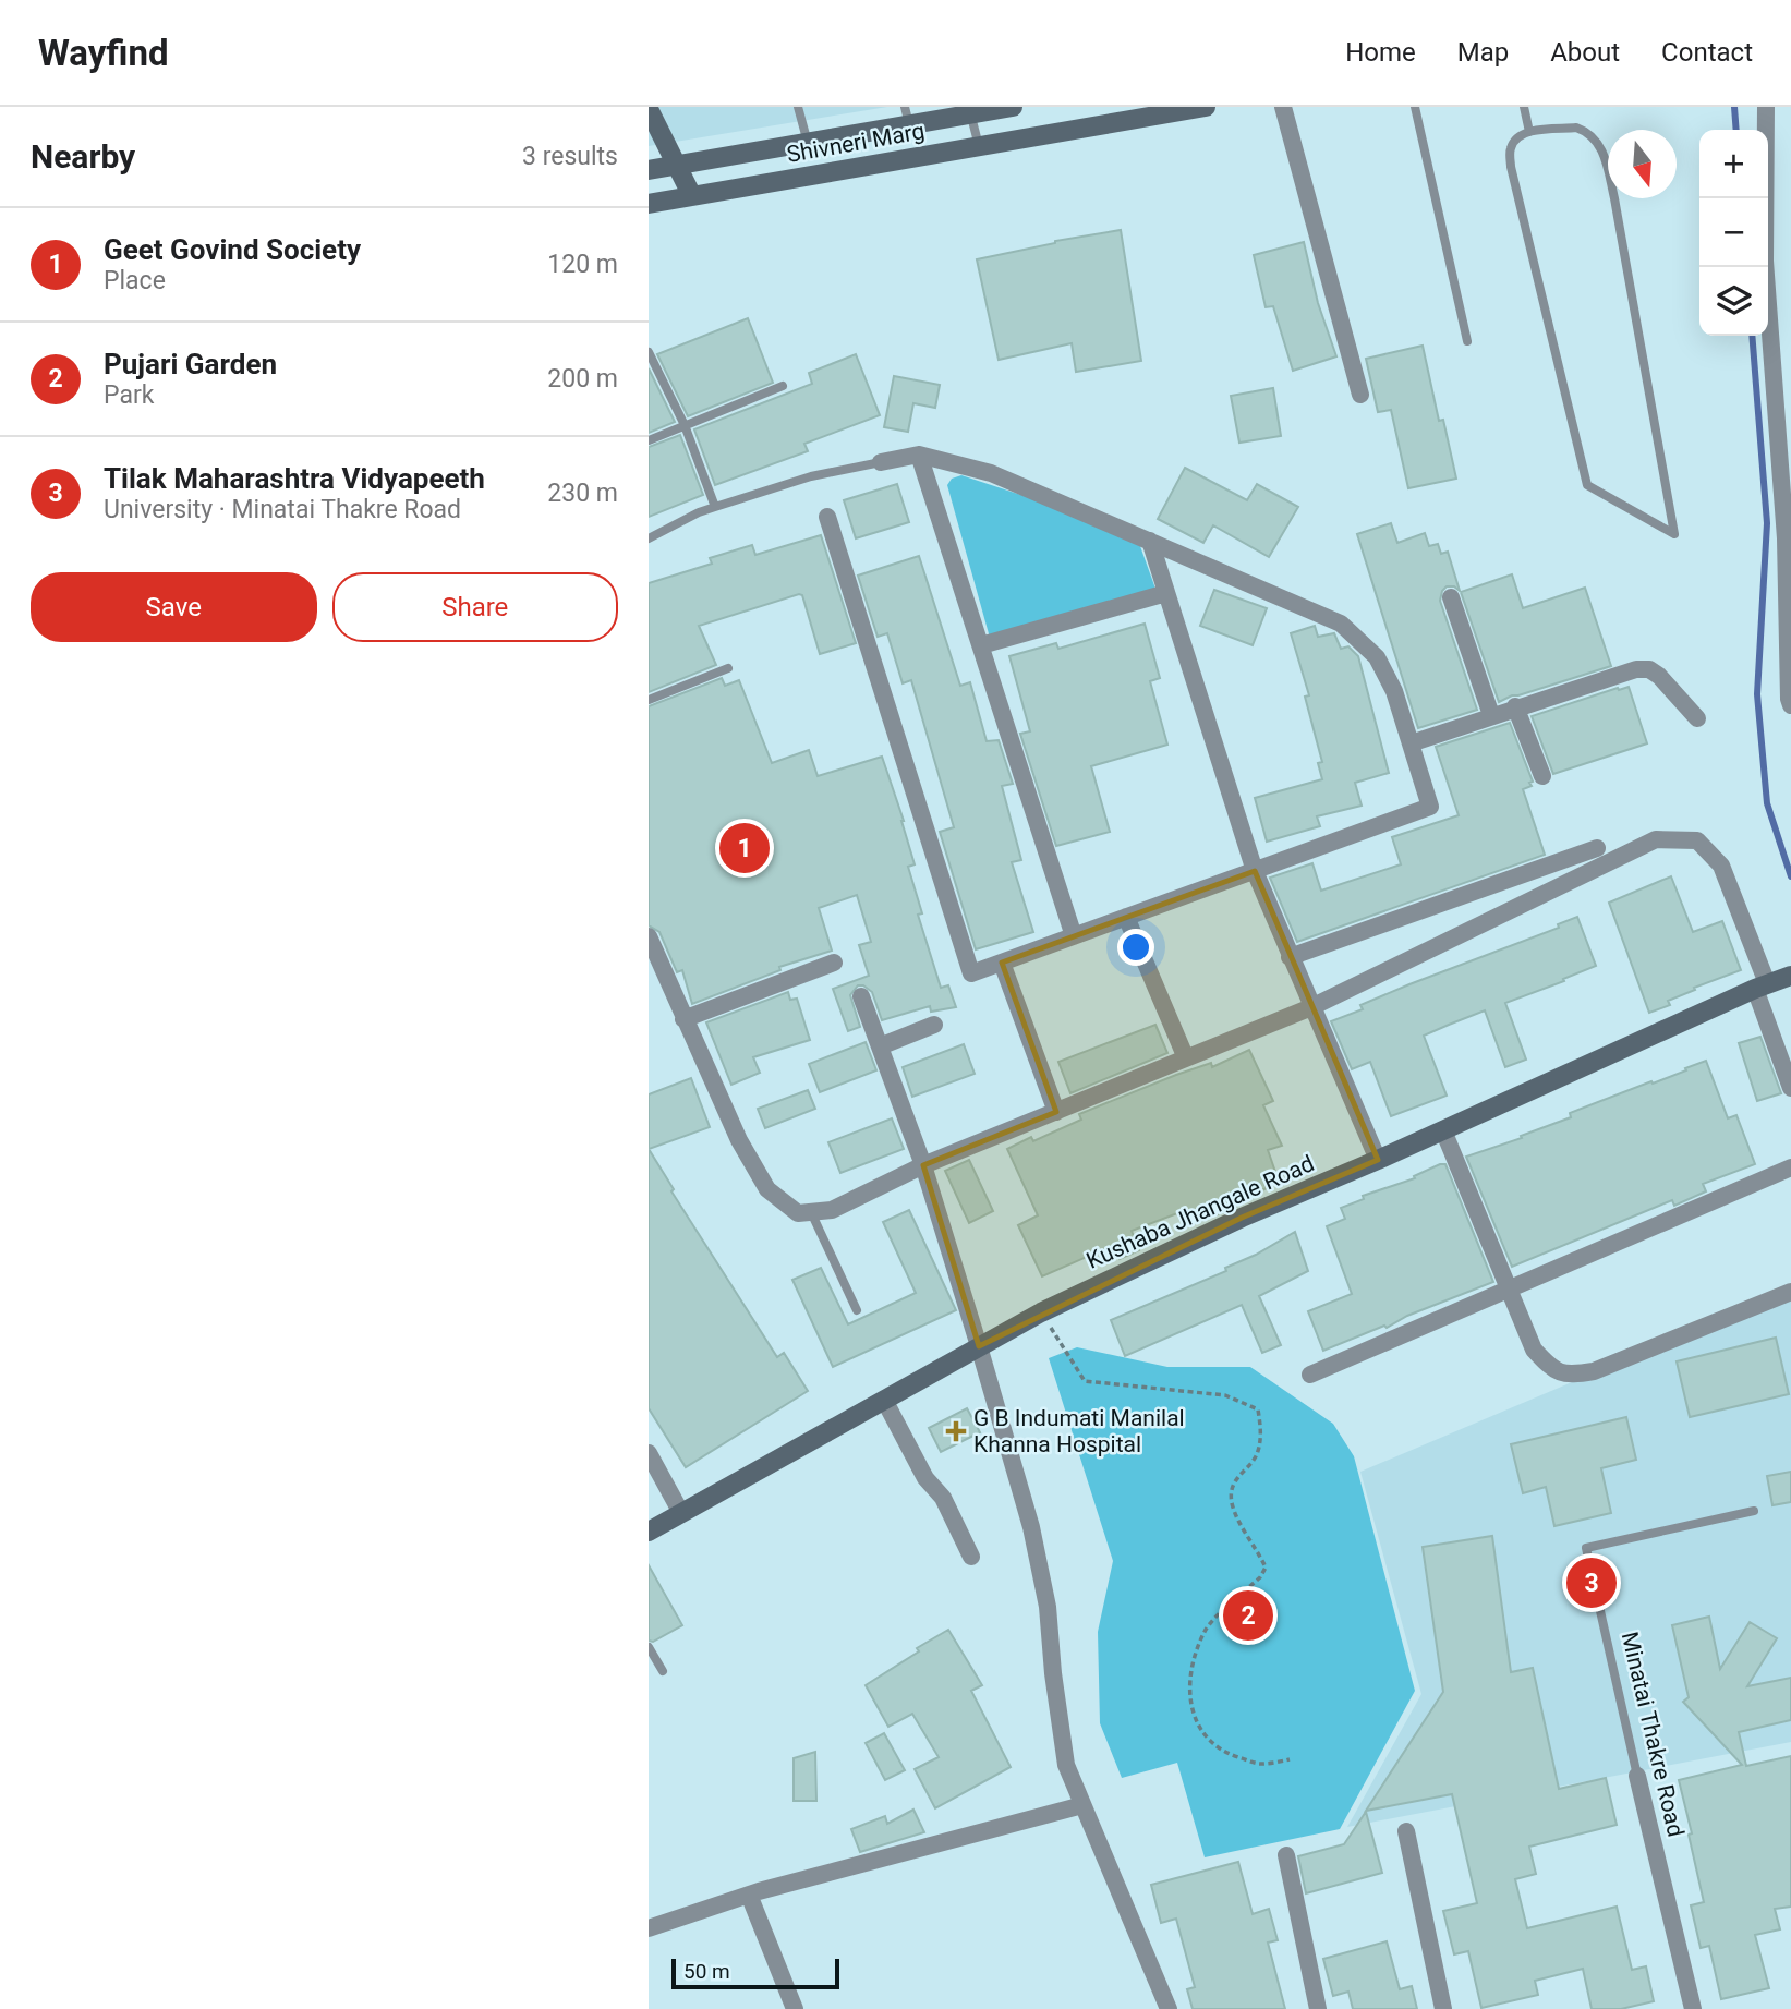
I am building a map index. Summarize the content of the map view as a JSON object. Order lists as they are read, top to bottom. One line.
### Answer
{"streets":{"street":["Shivneri Marg","Kushaba Jhangale Road","Minatai Thakre Road"]},"places":{"health":["G B Indumati Manilal Khanna Hospital"]},"scale_bar":"50 m","north":"bottom","page":{"header":"Wayfind","nav":["Home","Map","About","Contact"],"heading":["Nearby","3 results"],"map_buttons":["+","−"],"list":[{"mark":"1","name":"Geet Govind Society","note":"Place","value":"120 m"},{"mark":"2","name":"Pujari Garden","note":"Park","value":"200 m"},{"mark":"3","name":"Tilak Maharashtra Vidyapeeth","note":"University · Minatai Thakre Road","value":"230 m"}],"buttons":["Save","Share"],"pins":["1","3","2"],"scale":"50 m"}}
